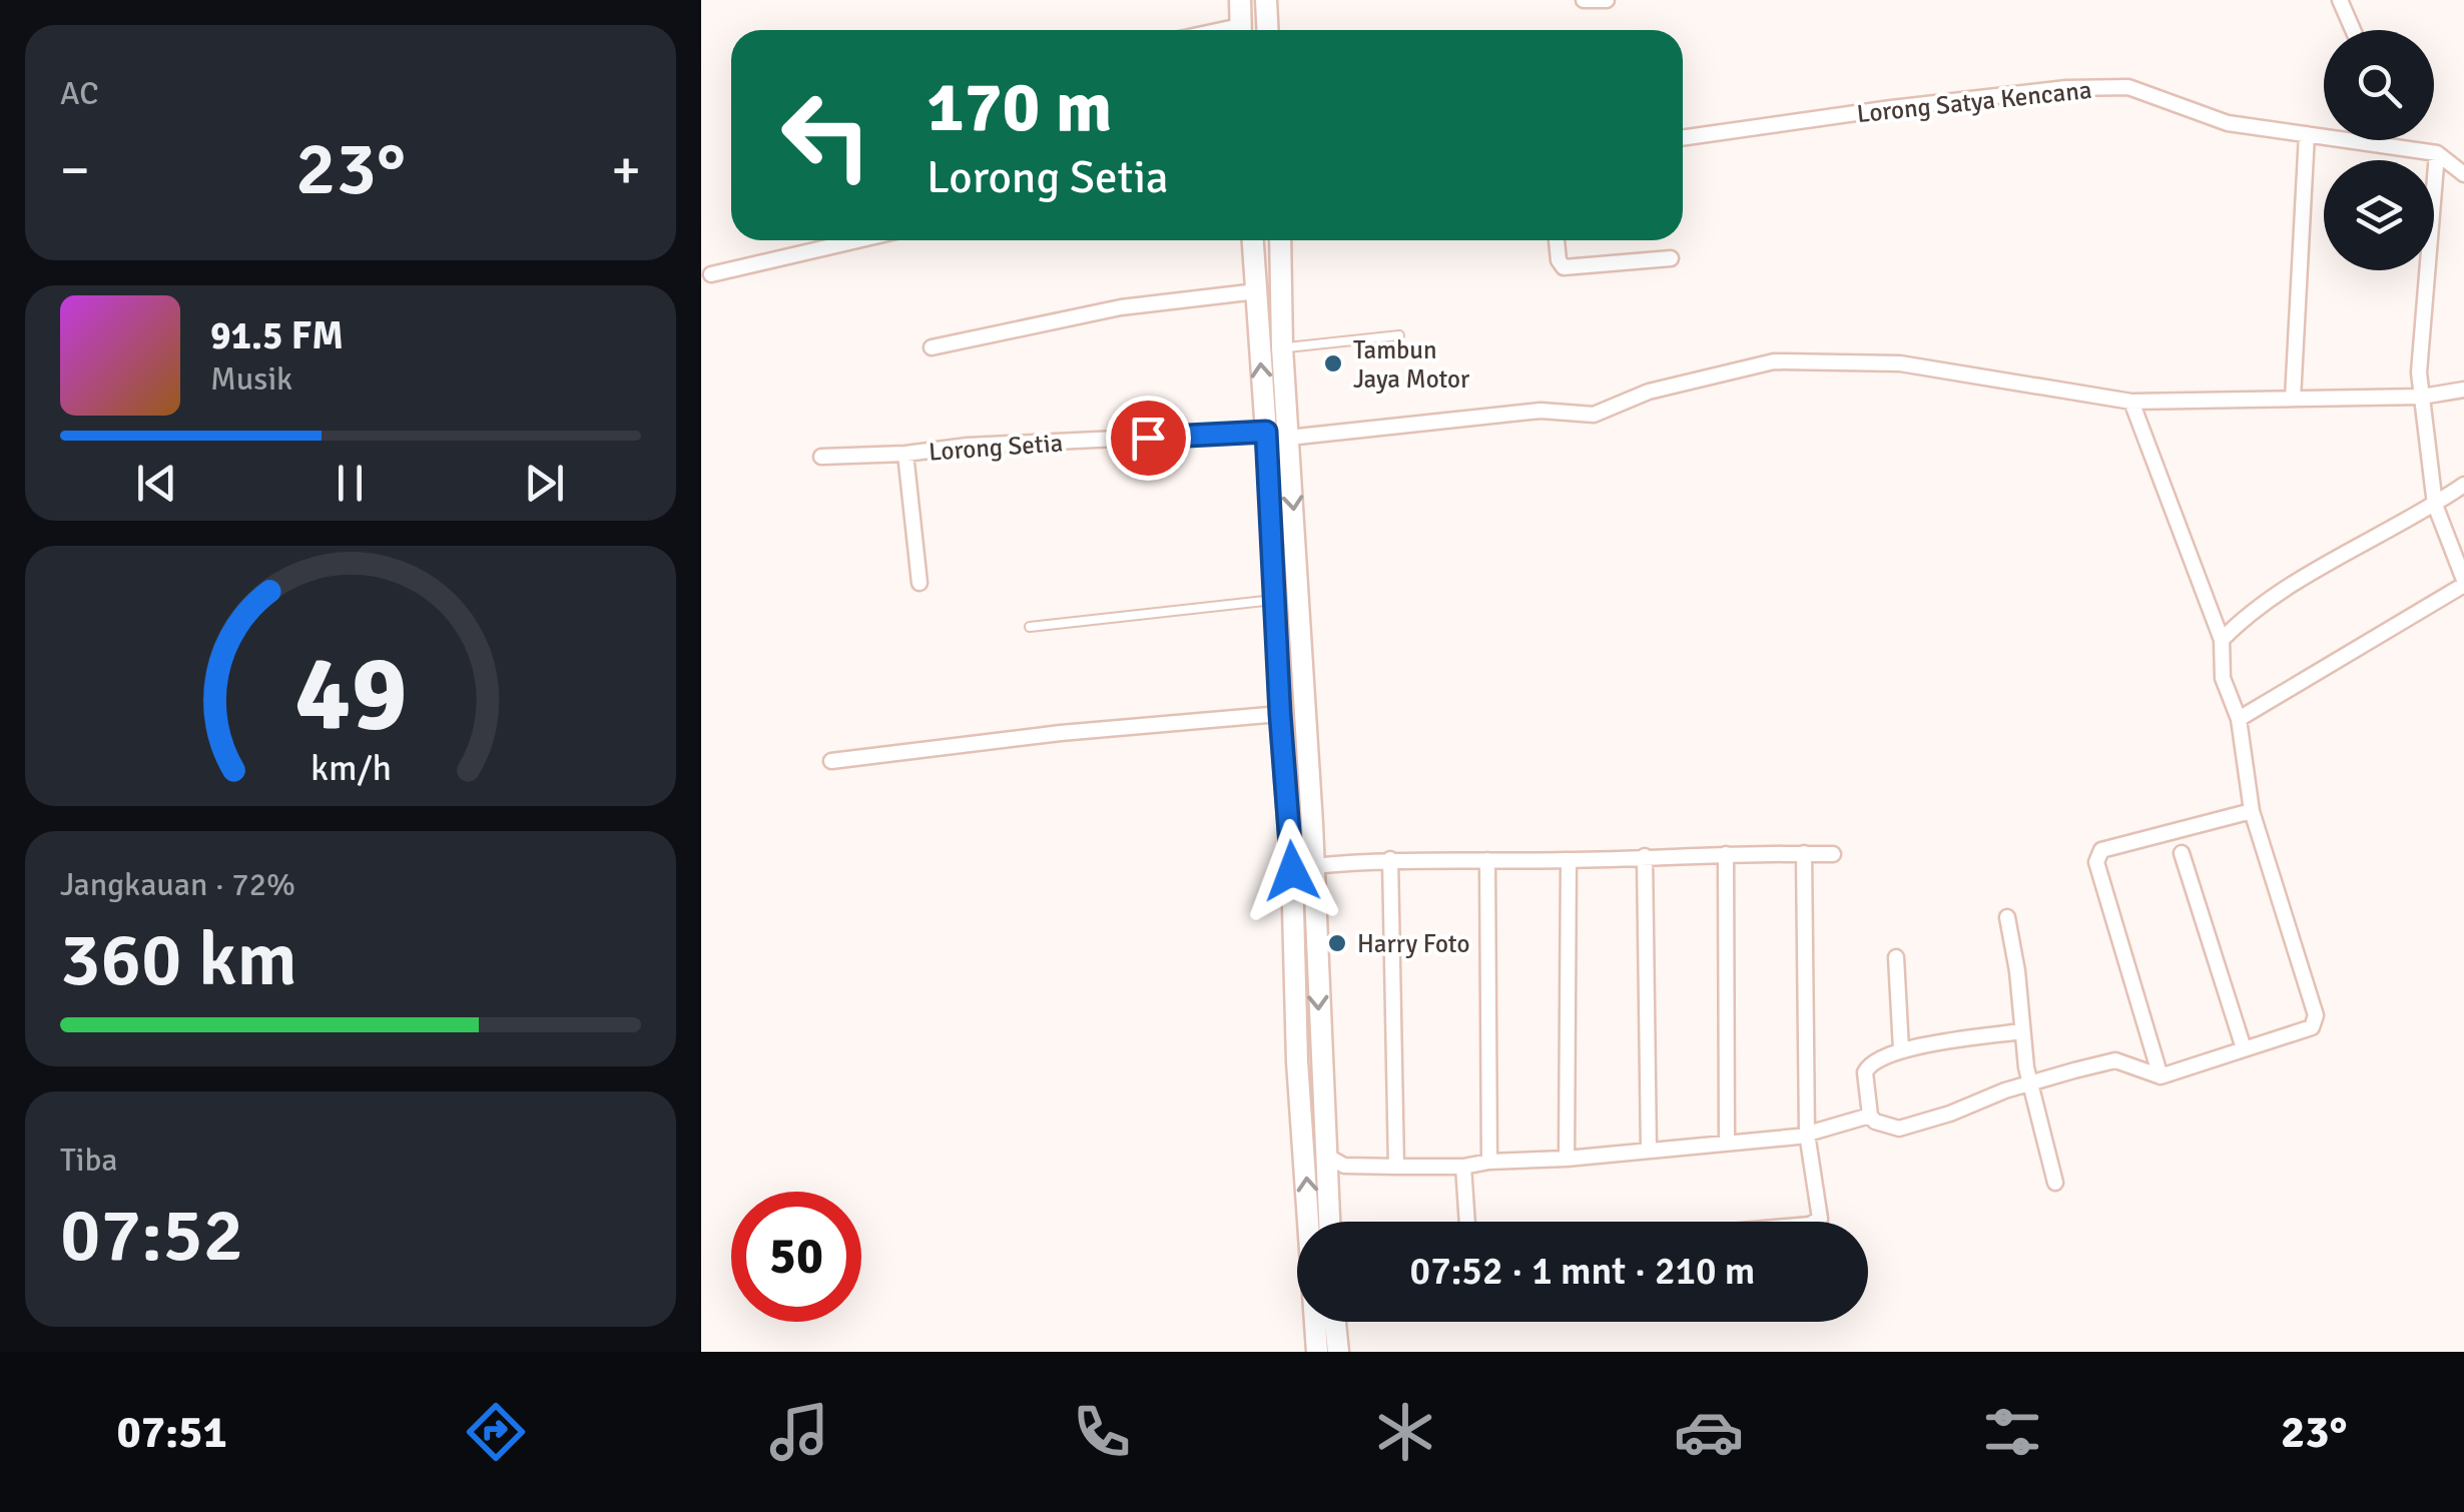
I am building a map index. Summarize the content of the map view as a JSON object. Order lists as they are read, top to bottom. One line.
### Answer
{"streets":{"street":["Lorong Satya Kencana","Lorong Setia"]},"places":["Tambun Jaya Motor","Harry Foto"],"page":{"tile":["AC",["Jangkauan · 72%","360 km"],["Tiba","07:52"]],"turn":["170 m","Lorong Setia"],"heat":["−","23°","+"],"song":["91.5 FM","Musik"],"limit":"50","trip":"07:52 · 1 mnt · 210 m","tabs":["07:51","23°"],"gauge":["49","km/h"]}}
